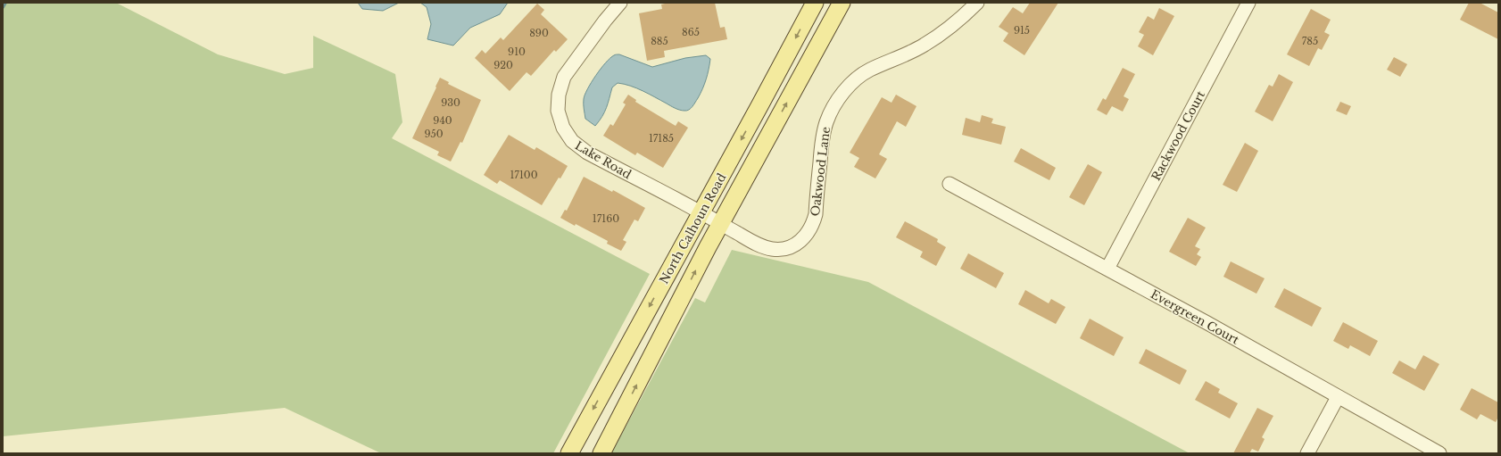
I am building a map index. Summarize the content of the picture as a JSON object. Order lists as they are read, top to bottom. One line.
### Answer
{"streets":{"main road":["North Calhoun Road"],"street":["Rackwood Court","Lake Road","Oakwood Lane","Evergreen Court"]},"crossings":[["Rackwood Court","Evergreen Court"],["Lake Road","Oakwood Lane"],["Lake Road","North Calhoun Road"],["Oakwood Lane","North Calhoun Road"]],"house_numbers":["915","865","890","885","785","910","920","930","940","950","17185","17100","17160"]}
